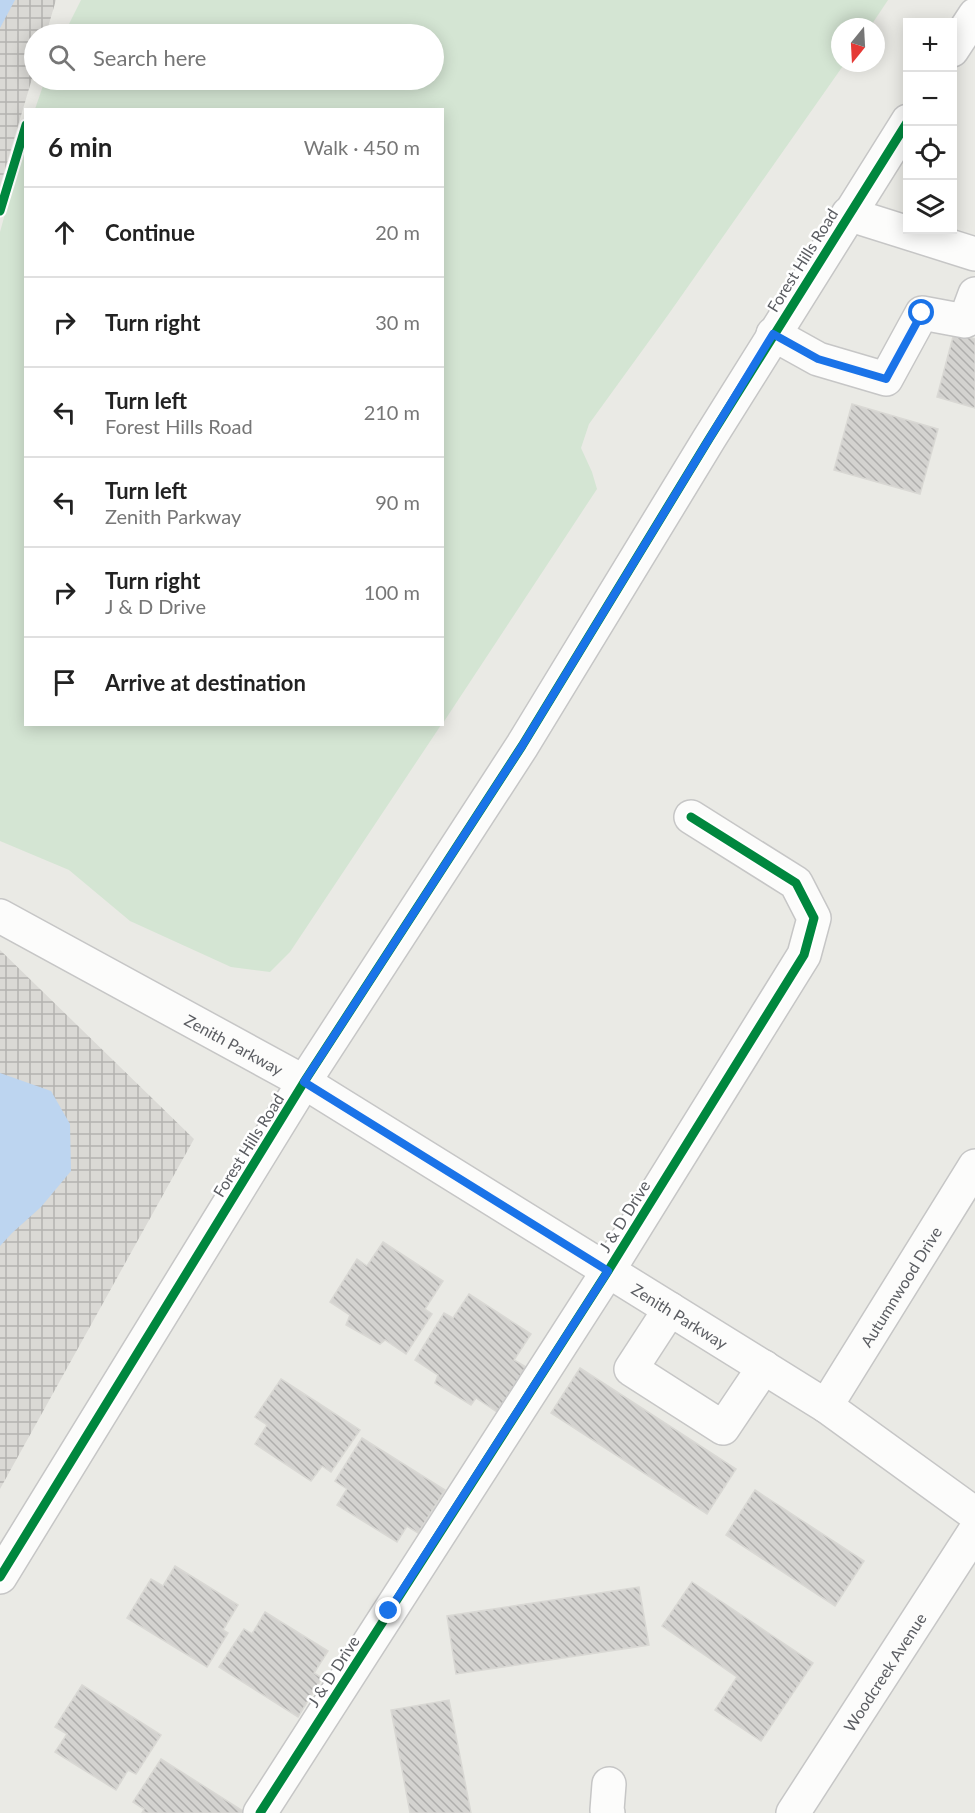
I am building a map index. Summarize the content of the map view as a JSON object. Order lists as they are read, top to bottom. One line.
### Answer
{"streets":{"street":["Forest Hills Road","Zenith Parkway","J & D Drive","Autumnwood Drive","Woodcreek Avenue"]},"crossings":[["Forest Hills Road","Zenith Parkway"],["Zenith Parkway","J & D Drive"],["Zenith Parkway","Autumnwood Drive"]],"north":"bottom","page":{"map_buttons":["+","−"],"search":"Search here","heading":["6 min","Walk · 450 m"],"list":[["Continue","20 m"],["Turn right","30 m"],["Turn left","Forest Hills Road","210 m"],["Turn left","Zenith Parkway","90 m"],["Turn right","J & D Drive","100 m"],"Arrive at destination"]}}
